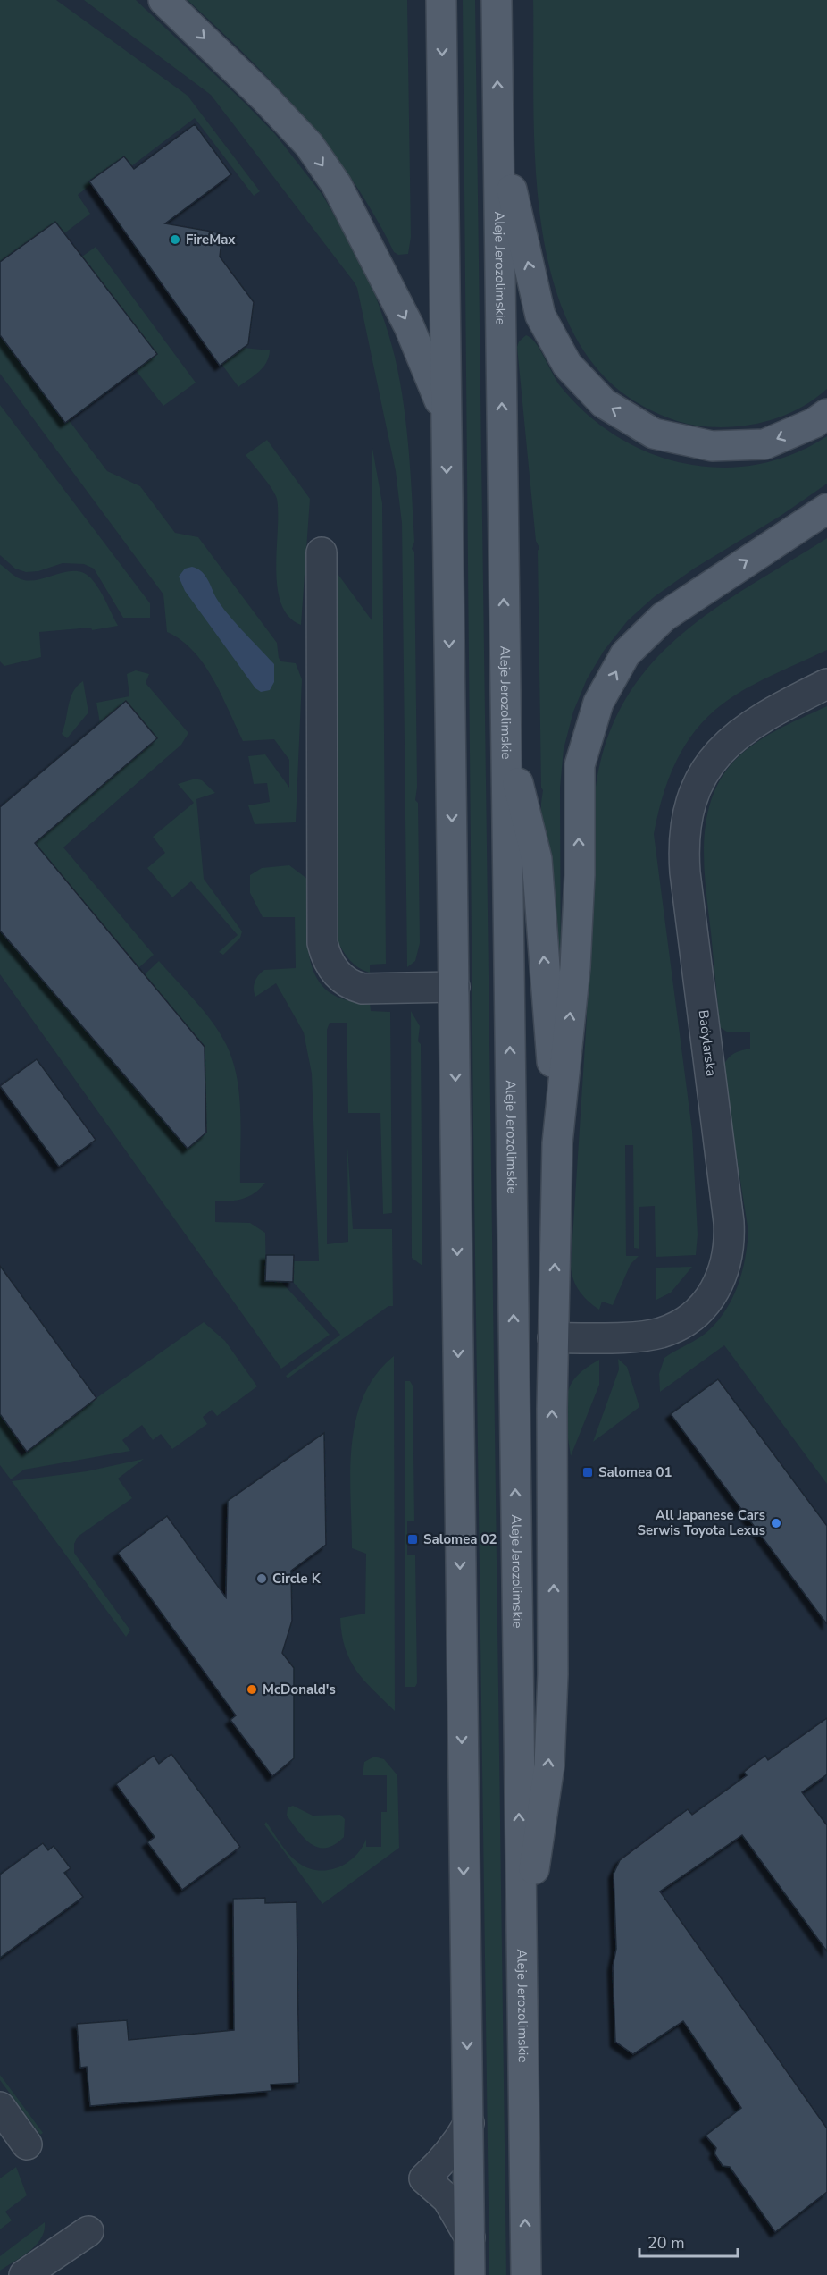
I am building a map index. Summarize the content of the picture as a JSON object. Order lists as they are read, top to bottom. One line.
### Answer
{"streets":{"main road":["Aleje Jerozolimskie"],"street":["Badylarska"]},"places":{"other":["FireMax","All Japanese Cars Serwis Toyota Lexus","Circle K","McDonald's"],"transit":["Salomea 01","Salomea 02"]},"scale_bar":"20 m"}
